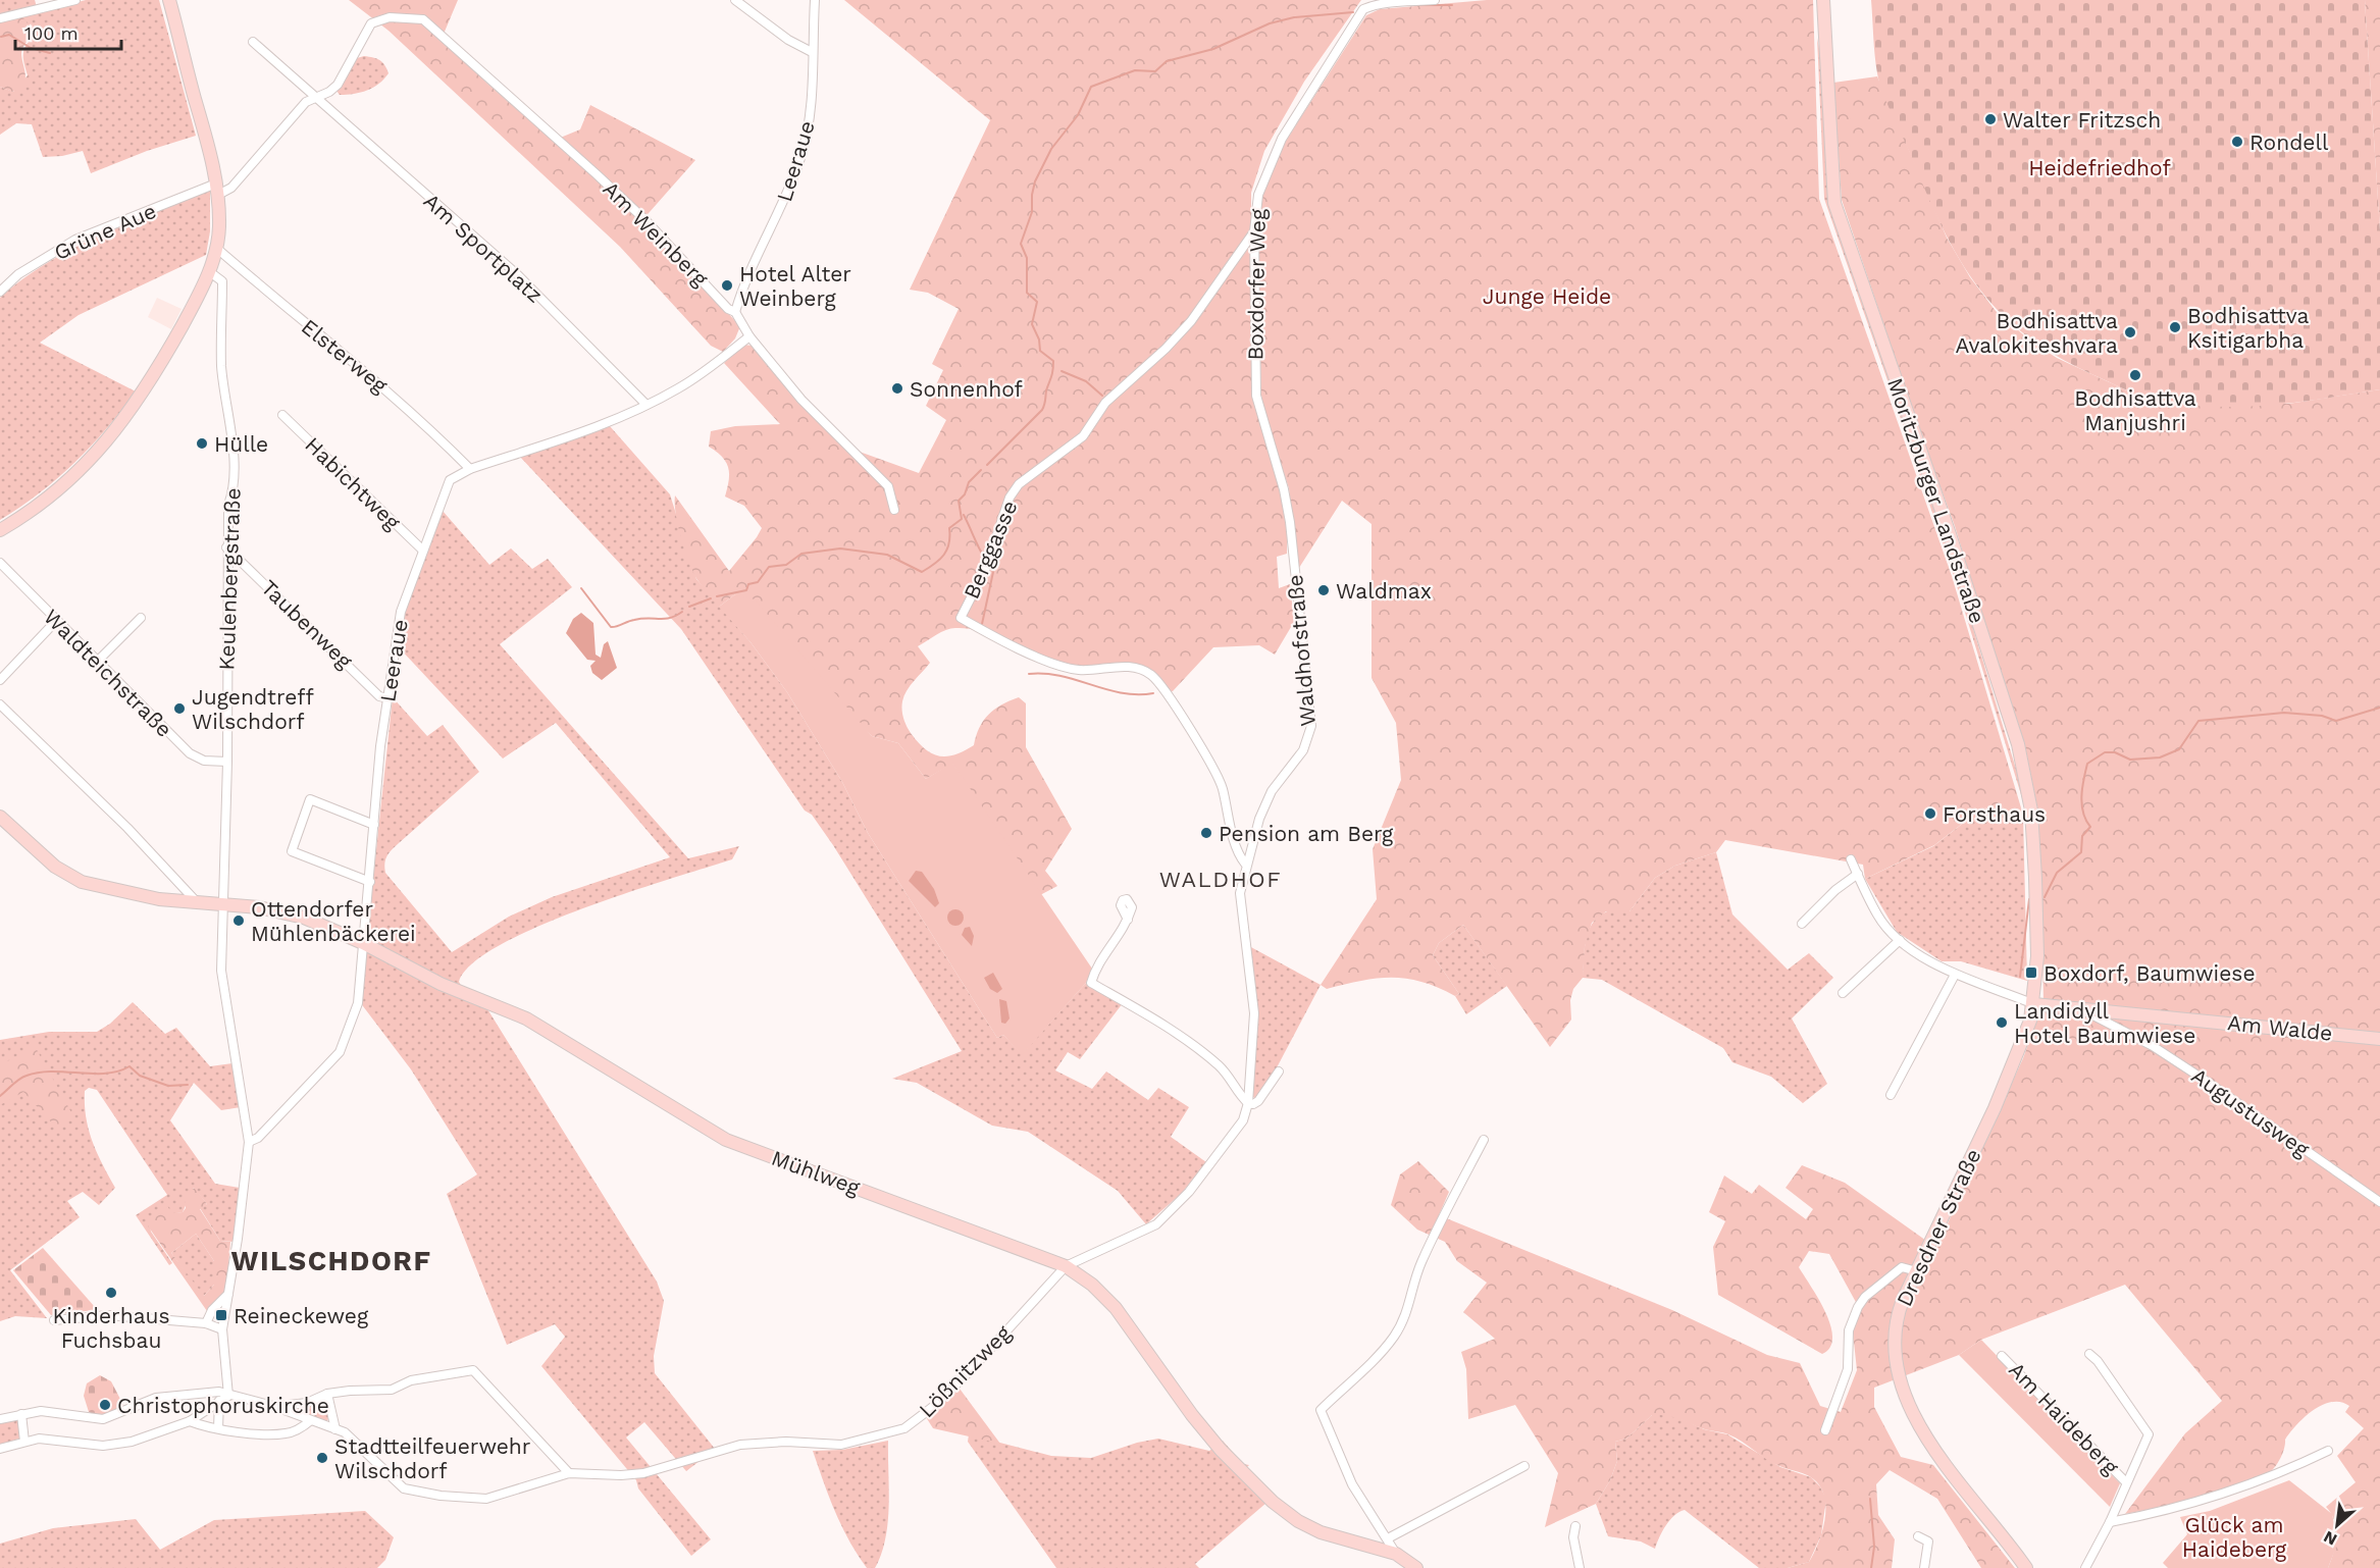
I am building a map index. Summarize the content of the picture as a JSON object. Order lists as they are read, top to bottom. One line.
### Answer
{"streets":{"main road":["Moritzburger Landstraße","Am Walde","Mühlweg","Dresdner Straße"],"street":["Leeraue","Grüne Aue","Am Weinberg","Am Sportplatz","Boxdorfer Weg","Elsterweg","Habichtweg","Berggasse","Keulenbergstraße","Taubenweg","Waldhofstraße","Waldteichstraße","Augustusweg","Lößnitzweg","Am Haideberg"]},"crossings":[["Leeraue","Am Weinberg"],["Leeraue","Am Sportplatz"],["Leeraue","Elsterweg"],["Leeraue","Habichtweg"],["Leeraue","Keulenbergstraße"],["Leeraue","Taubenweg"],["Leeraue","Mühlweg"],["Am Weinberg","Am Sportplatz"],["Boxdorfer Weg","Berggasse"],["Boxdorfer Weg","Waldhofstraße"],["Moritzburger Landstraße","Am Walde"],["Moritzburger Landstraße","Dresdner Straße"],["Berggasse","Waldhofstraße"],["Keulenbergstraße","Taubenweg"],["Keulenbergstraße","Waldteichstraße"],["Keulenbergstraße","Mühlweg"],["Waldhofstraße","Lößnitzweg"],["Am Walde","Augustusweg"],["Am Walde","Dresdner Straße"],["Mühlweg","Lößnitzweg"]],"districts":["WALDHOF","WILSCHDORF"],"parks":["Heidefriedhof","Junge Heide","Glück am Haideberg"],"places":{"other":["Walter Fritzsch","Rondell","Hotel Alter Weinberg","Bodhisattva Ksitigarbha","Bodhisattva Avalokiteshvara","Bodhisattva Manjushri","Sonnenhof","Hülle","Waldmax","Jugendtreff Wilschdorf","Forsthaus","Pension am Berg","Ottendorfer Mühlenbäckerei","Landidyll Hotel Baumwiese","Kinderhaus Fuchsbau","Christophoruskirche","Stadtteilfeuerwehr Wilschdorf"],"transit":["Boxdorf, Baumwiese","Reineckeweg"]},"scale_bar":"100 m","north":"bottom left"}
